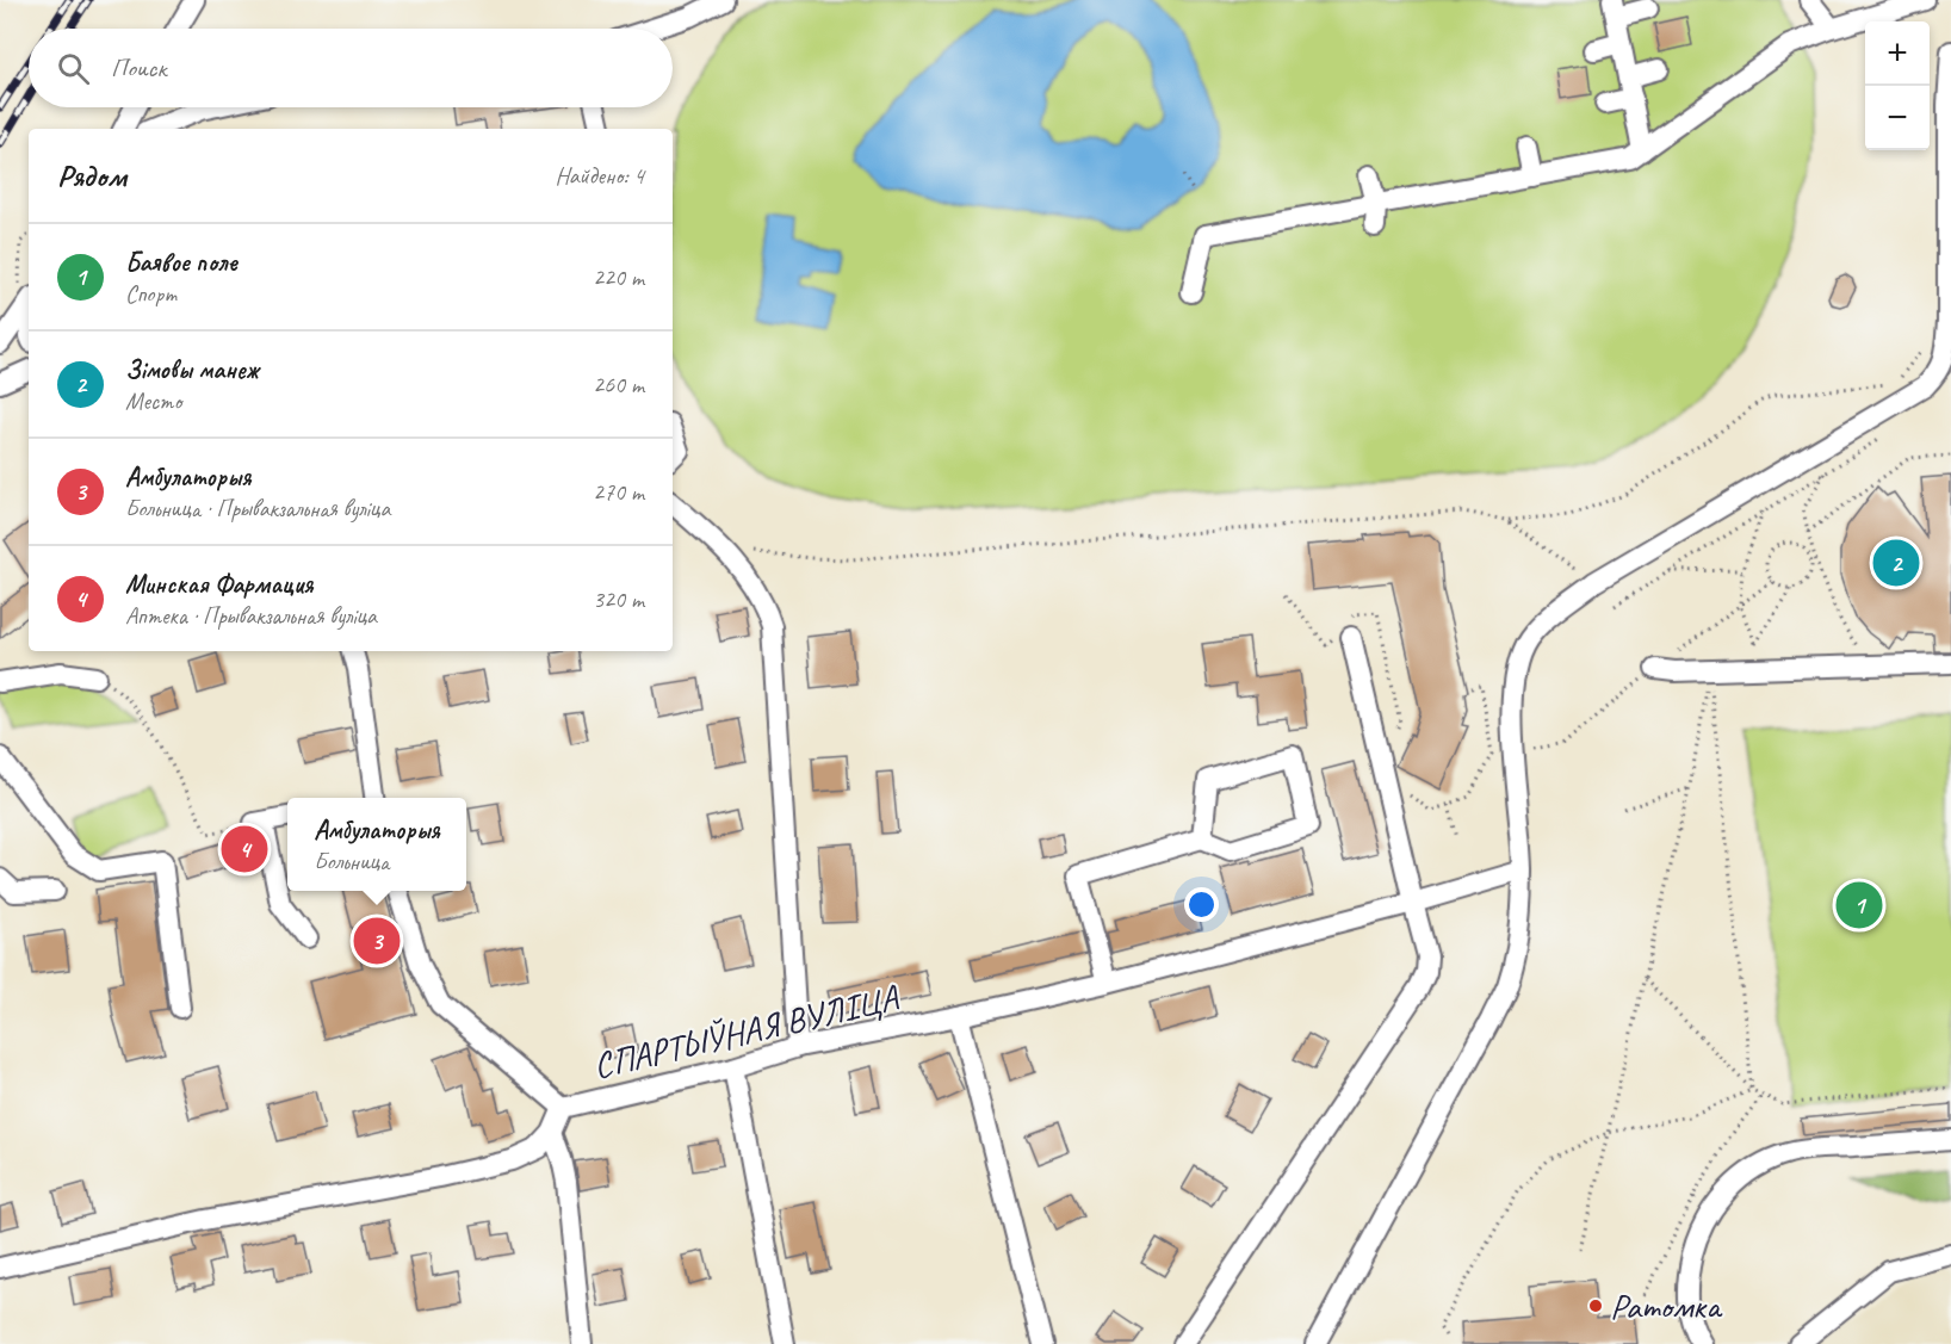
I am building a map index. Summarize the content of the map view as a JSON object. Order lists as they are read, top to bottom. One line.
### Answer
{"streets":{"street":["СПАРТЫЎНАЯ ВУЛІЦА"]},"places":["Ратомка"],"page":{"map_buttons":["+","−"],"search":"Поиск","heading":["Рядом","Найдено: 4"],"list":[{"mark":"1","name":"Баявое поле","note":"Спорт","value":"220 m"},{"mark":"2","name":"Зімовы манеж","note":"Место","value":"260 m"},{"mark":"3","name":"Амбулаторыя","note":"Больница · Прывакзальная вуліца","value":"270 m"},{"mark":"4","name":"Минская Фармация","note":"Аптека · Прывакзальная вуліца","value":"320 m"}],"pins":["2","4","1","3"],"popup":["Амбулаторыя","Больница"]}}
